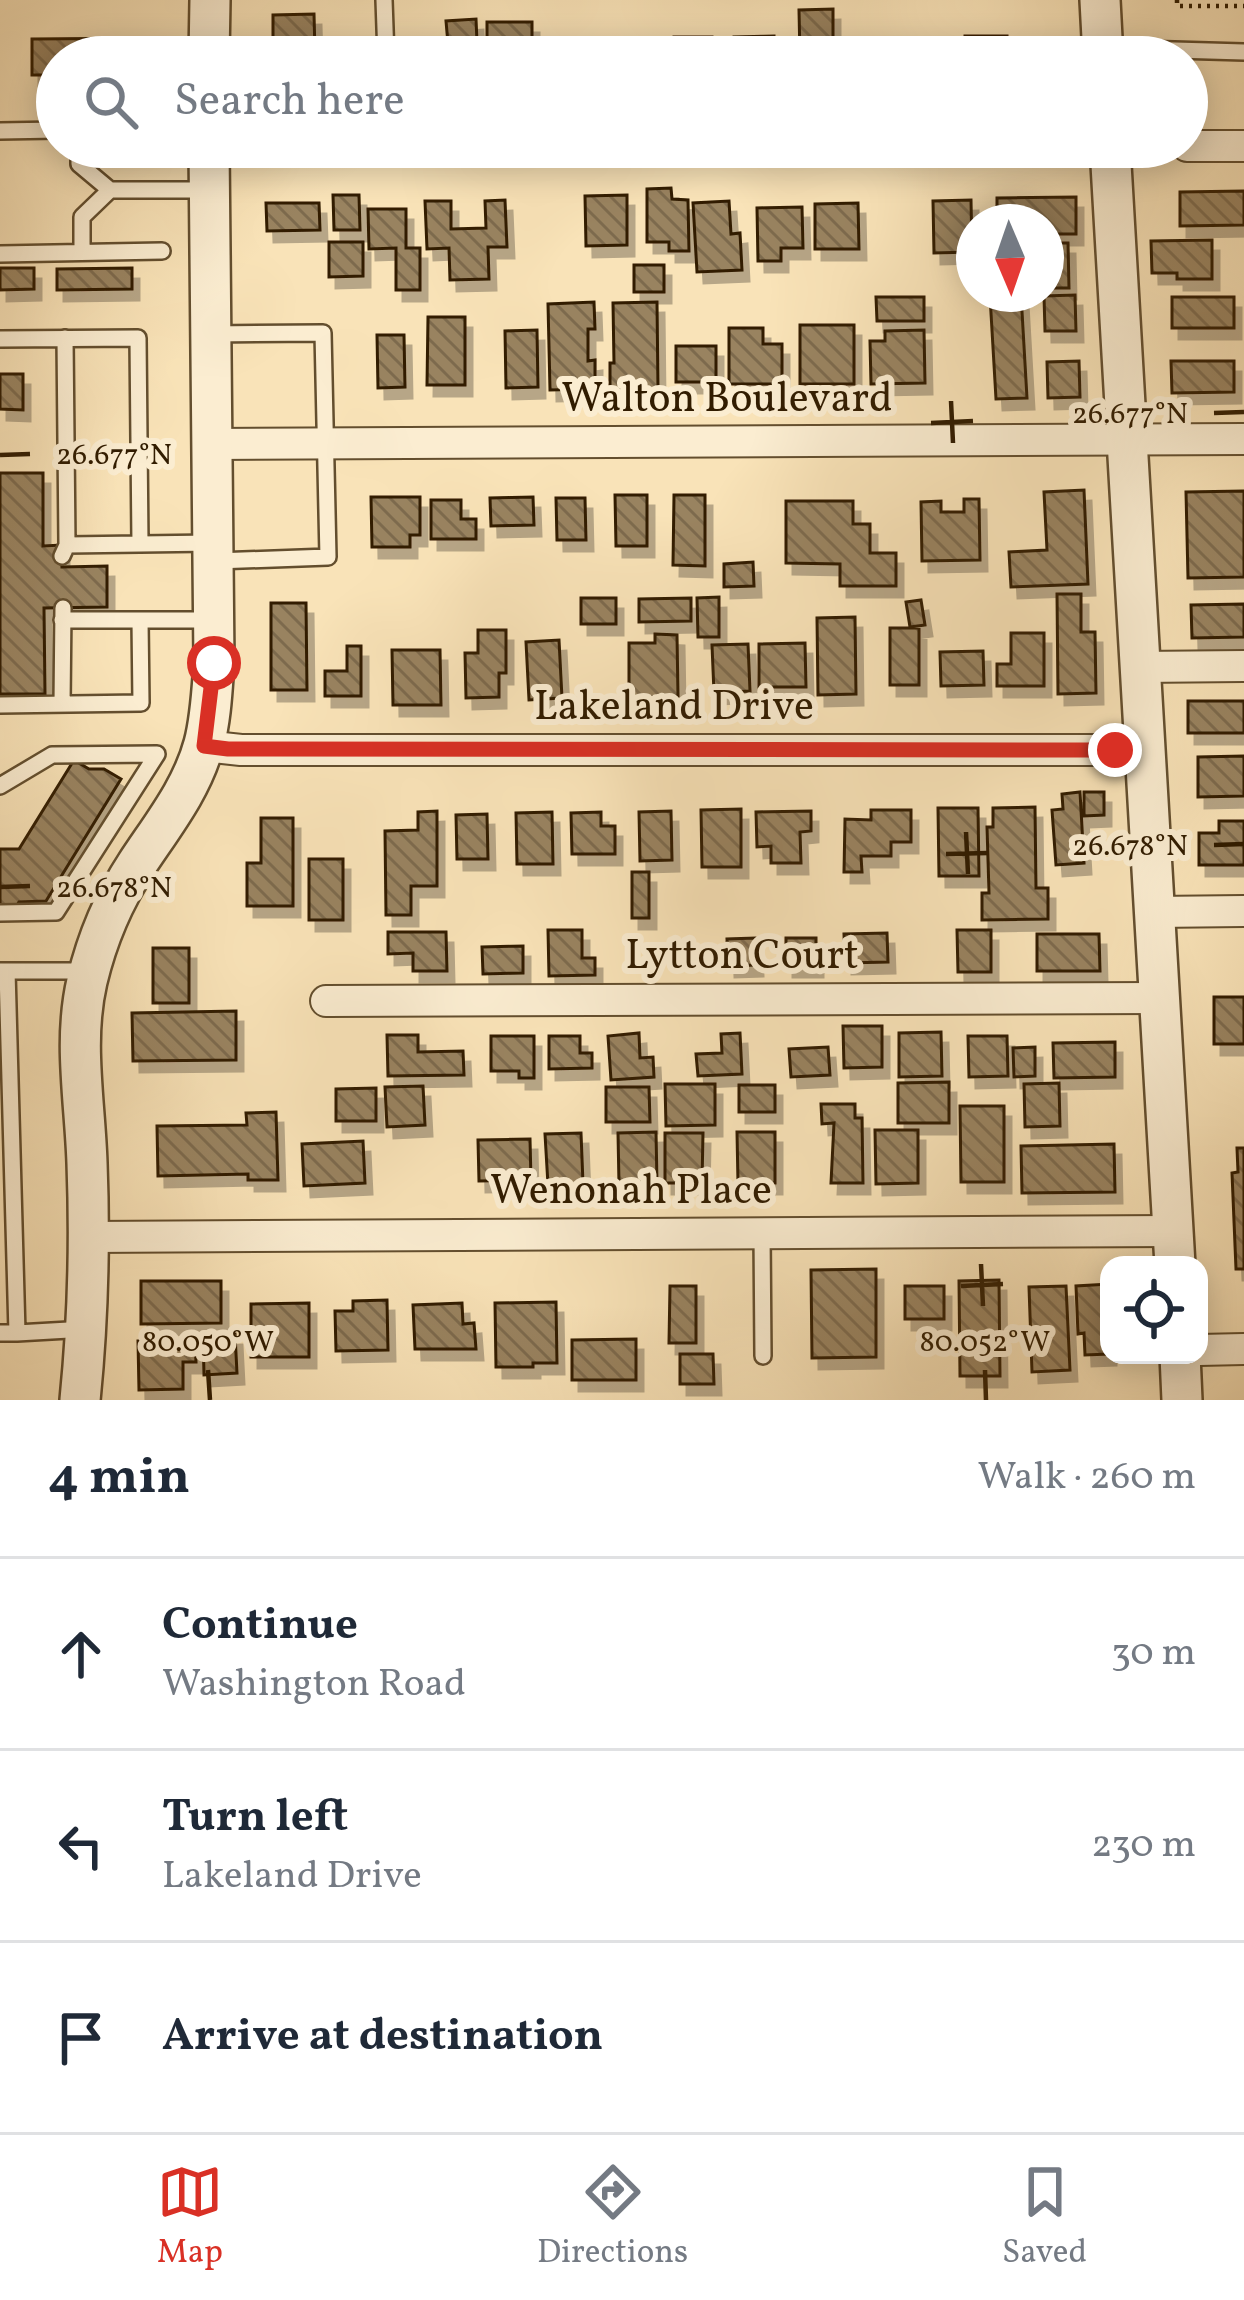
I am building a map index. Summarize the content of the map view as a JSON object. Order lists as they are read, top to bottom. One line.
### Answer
{"streets":{"street":["Walton Boulevard","Lakeland Drive","Lytton Court","Wenonah Place"]},"north":"bottom","page":{"search":"Search here","heading":["4 min","Walk · 260 m"],"list":[["Continue","Washington Road","30 m"],["Turn left","Lakeland Drive","230 m"],"Arrive at destination"],"nav":["Map","Directions","Saved"]},"coordinates":["26.677°N","26.678°N","80.050°W","80.052°W"]}
